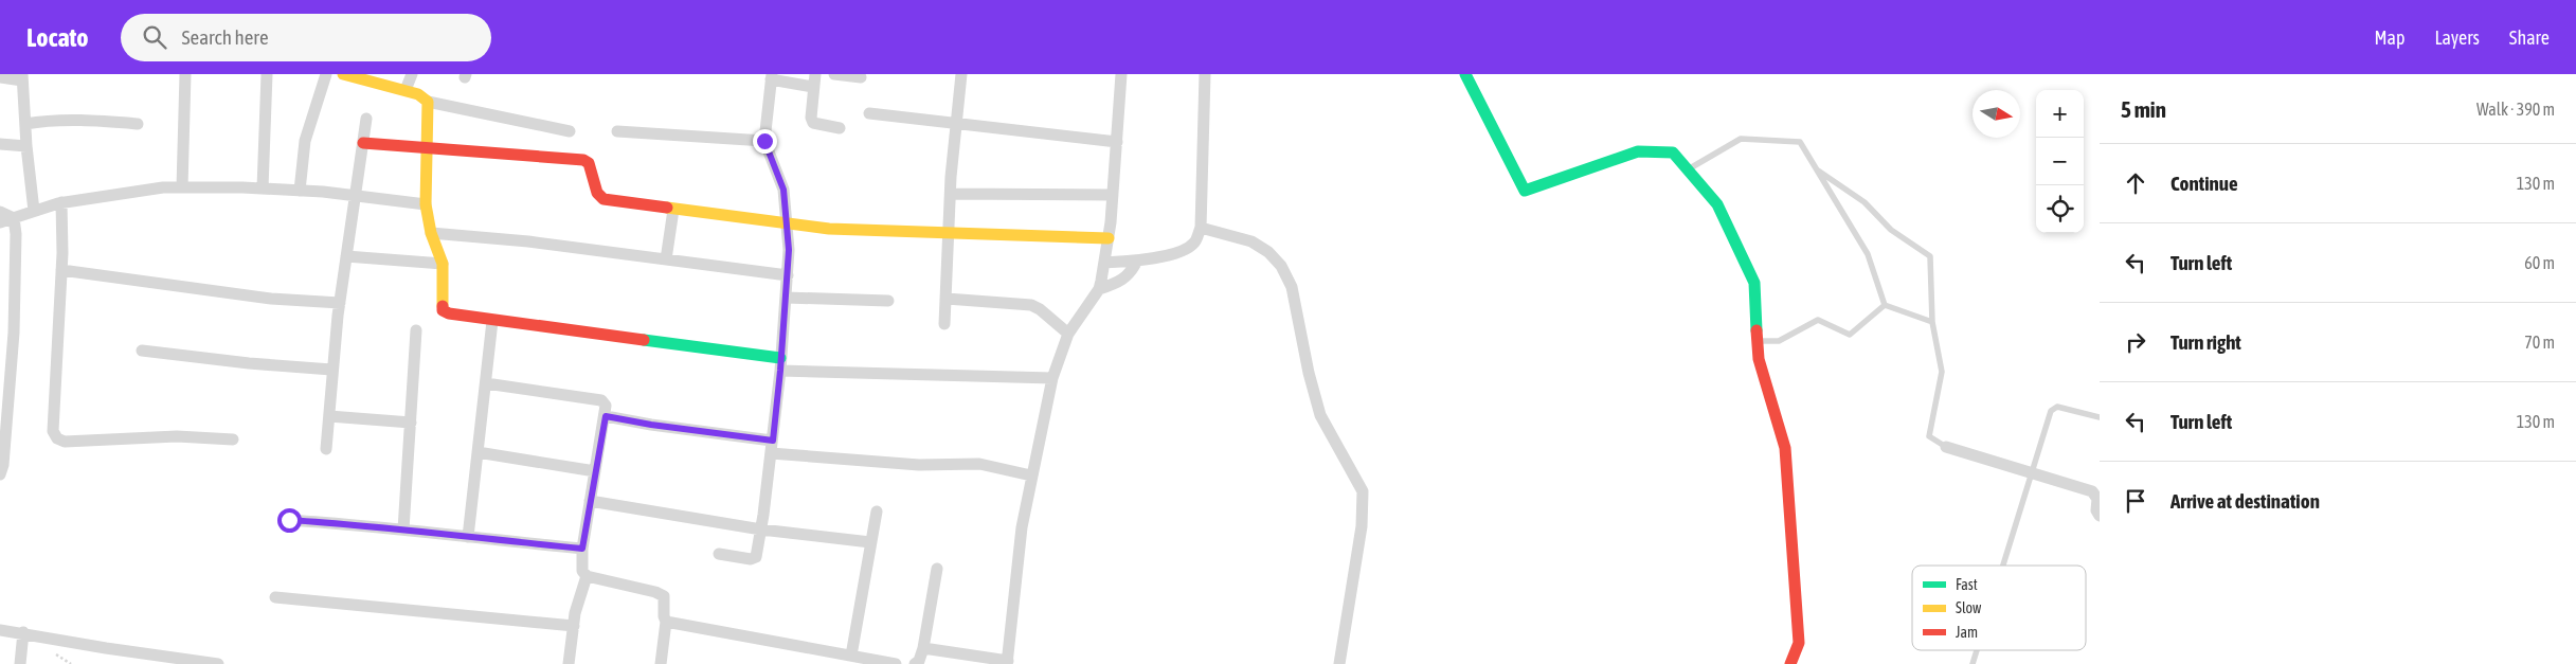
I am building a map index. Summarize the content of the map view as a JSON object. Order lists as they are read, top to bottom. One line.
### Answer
{"legend":["Fast","Slow","Jam"],"north":"right","page":{"header":"Locato","search":"Search here","nav":["Map","Layers","Share"],"heading":["5 min","Walk · 390 m"],"map_buttons":["+","−"],"list":[["Continue","130 m"],["Turn left","60 m"],["Turn right","70 m"],["Turn left","130 m"],"Arrive at destination"]}}
